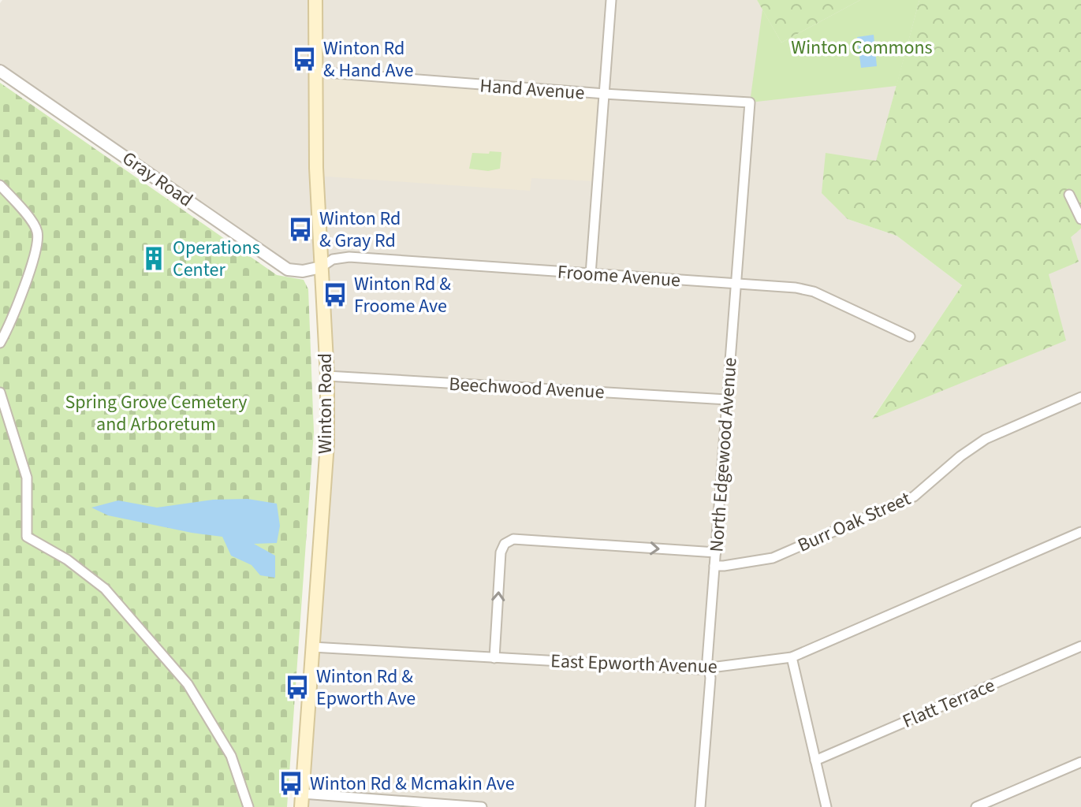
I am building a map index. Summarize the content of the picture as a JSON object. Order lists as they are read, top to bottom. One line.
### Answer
{"streets":{"main road":["Winton Road"],"street":["Hand Avenue","Gray Road","Froome Avenue","Beechwood Avenue","North Edgewood Avenue","Burr Oak Street","East Epworth Avenue","Flatt Terrace"]},"crossings":[["Hand Avenue","Winton Road"],["Hand Avenue","North Edgewood Avenue"],["Gray Road","Froome Avenue"],["Gray Road","Winton Road"],["Froome Avenue","Winton Road"],["Froome Avenue","North Edgewood Avenue"],["Beechwood Avenue","Winton Road"],["Beechwood Avenue","North Edgewood Avenue"],["Winton Road","East Epworth Avenue"],["North Edgewood Avenue","Burr Oak Street"],["North Edgewood Avenue","East Epworth Avenue"]],"parks":["Winton Commons","Spring Grove Cemetery and Arboretum"],"places":{"bus stop":["Winton Rd & Hand Ave","Winton Rd & Gray Rd","Winton Rd & Froome Ave","Winton Rd & Epworth Ave","Winton Rd & Mcmakin Ave"],"building":["Operations Center"]}}
